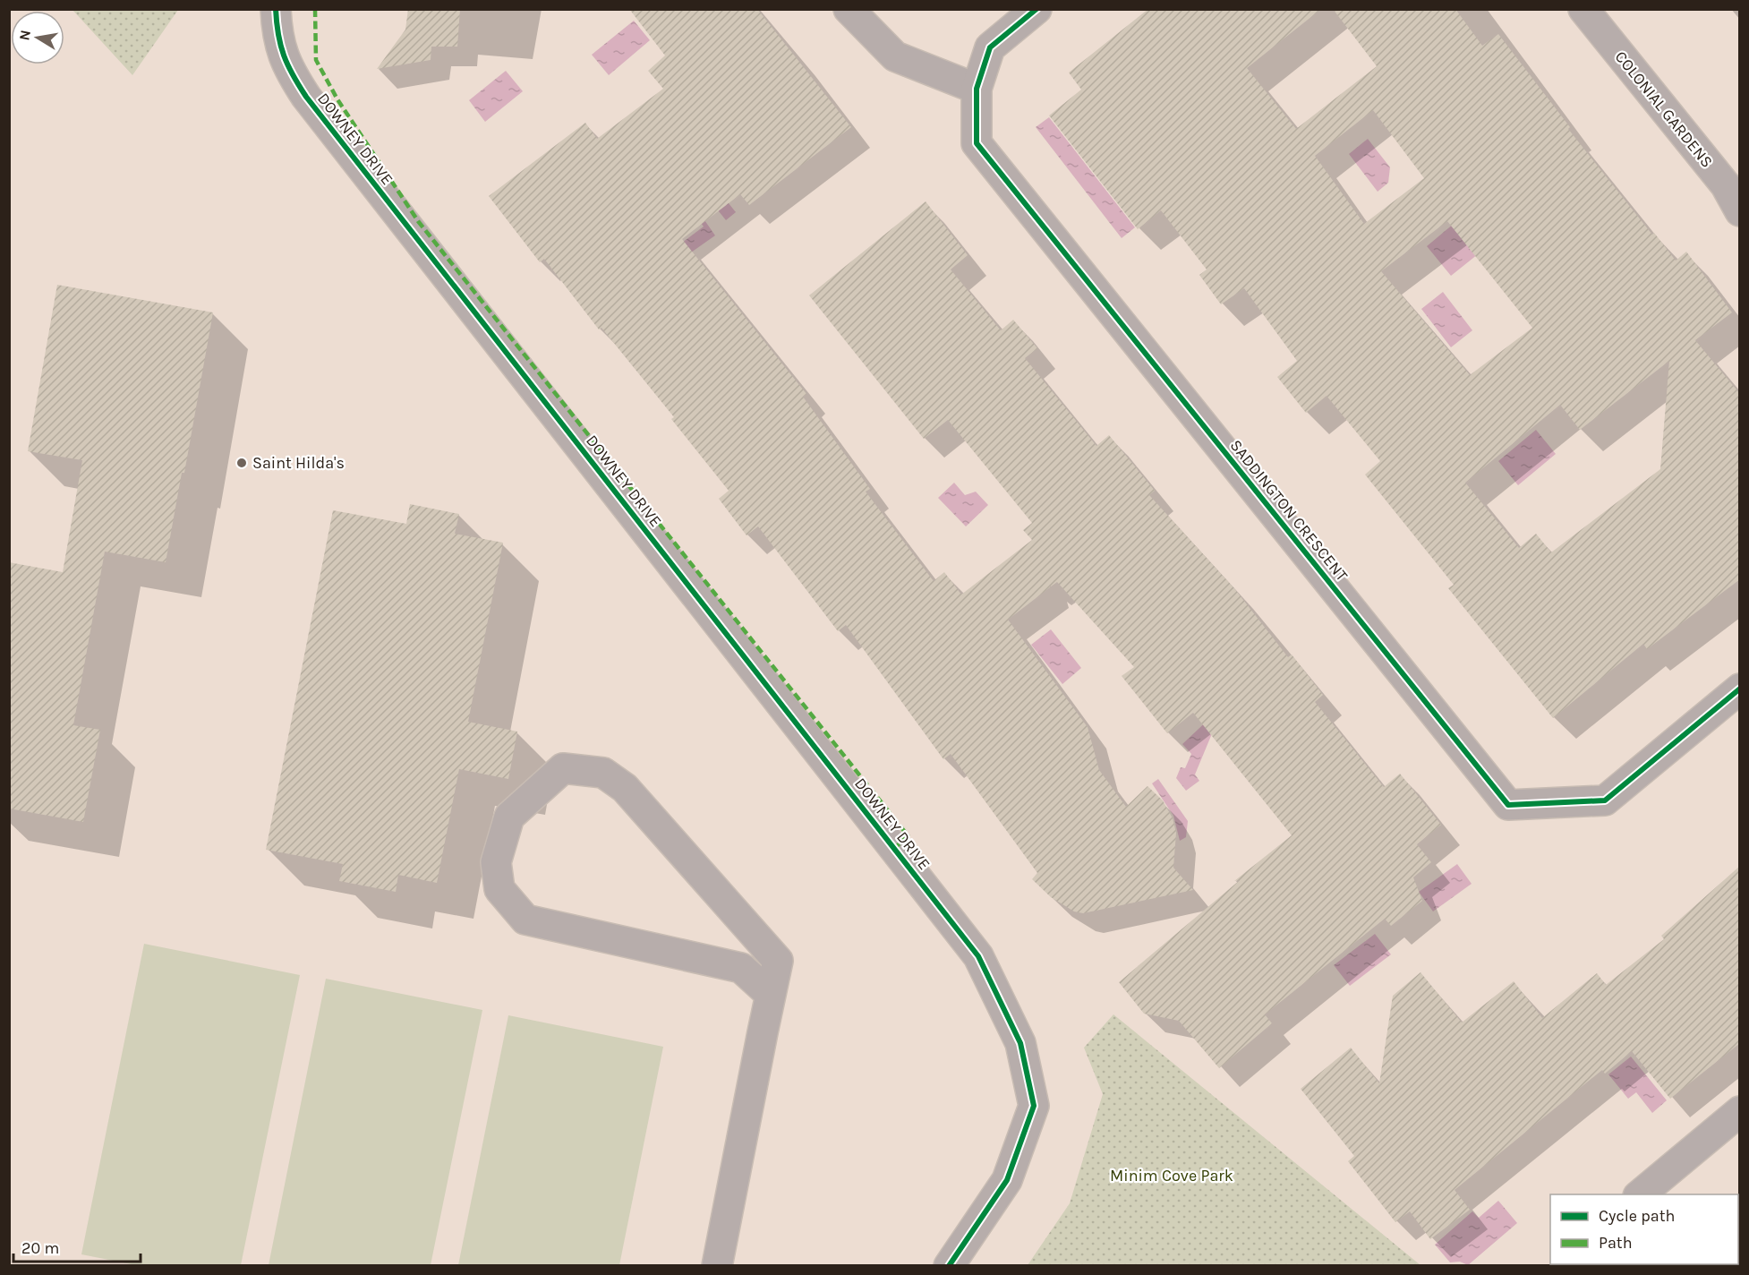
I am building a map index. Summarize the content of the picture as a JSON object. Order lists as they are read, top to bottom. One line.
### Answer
{"streets":{"street":["COLONIAL GARDENS","DOWNEY DRIVE","SADDINGTON CRESCENT"]},"parks":["Minim Cove Park"],"places":["Saint Hilda's"],"legend":["Cycle path","Path"],"scale_bar":"20 m","north":"left"}
